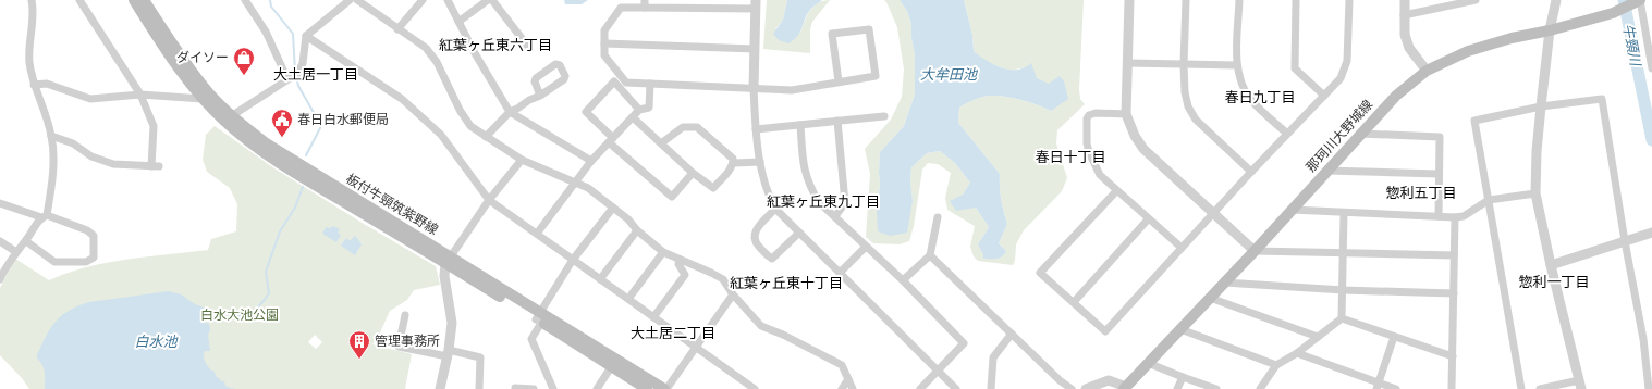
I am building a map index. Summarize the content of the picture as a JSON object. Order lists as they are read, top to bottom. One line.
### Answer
{"streets":{"main road":["那珂川大野城線","板付牛頸筑紫野線"]},"districts":["紅葉ヶ丘東六丁目","大土居一丁目","春日九丁目","春日十丁目","惣利五丁目","紅葉ヶ丘東九丁目","惣利一丁目","紅葉ヶ丘東十丁目","大土居二丁目"],"water":["牛頸川","大牟田池","白水池"],"parks":["白水大池公園"],"places":{"shop":["ダイソー"],"public building":["春日白水郵便局"],"building":["管理事務所"]}}
